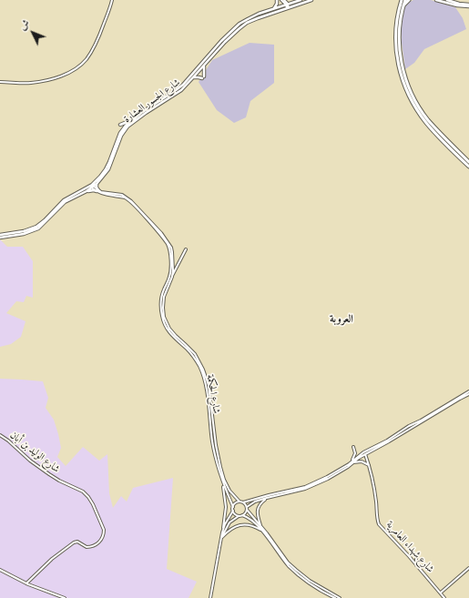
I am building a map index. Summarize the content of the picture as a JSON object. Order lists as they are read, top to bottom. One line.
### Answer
{"streets":{"main road":["شارع الجسور العشارة"],"street":["شارع الحكمة","شارع الوليد بن أبان","شارع شهداء العامرية"]},"crossings":[["شارع الجسور العشارة","شارع الحكمة"]],"districts":["العروبة"],"north":"top left"}
